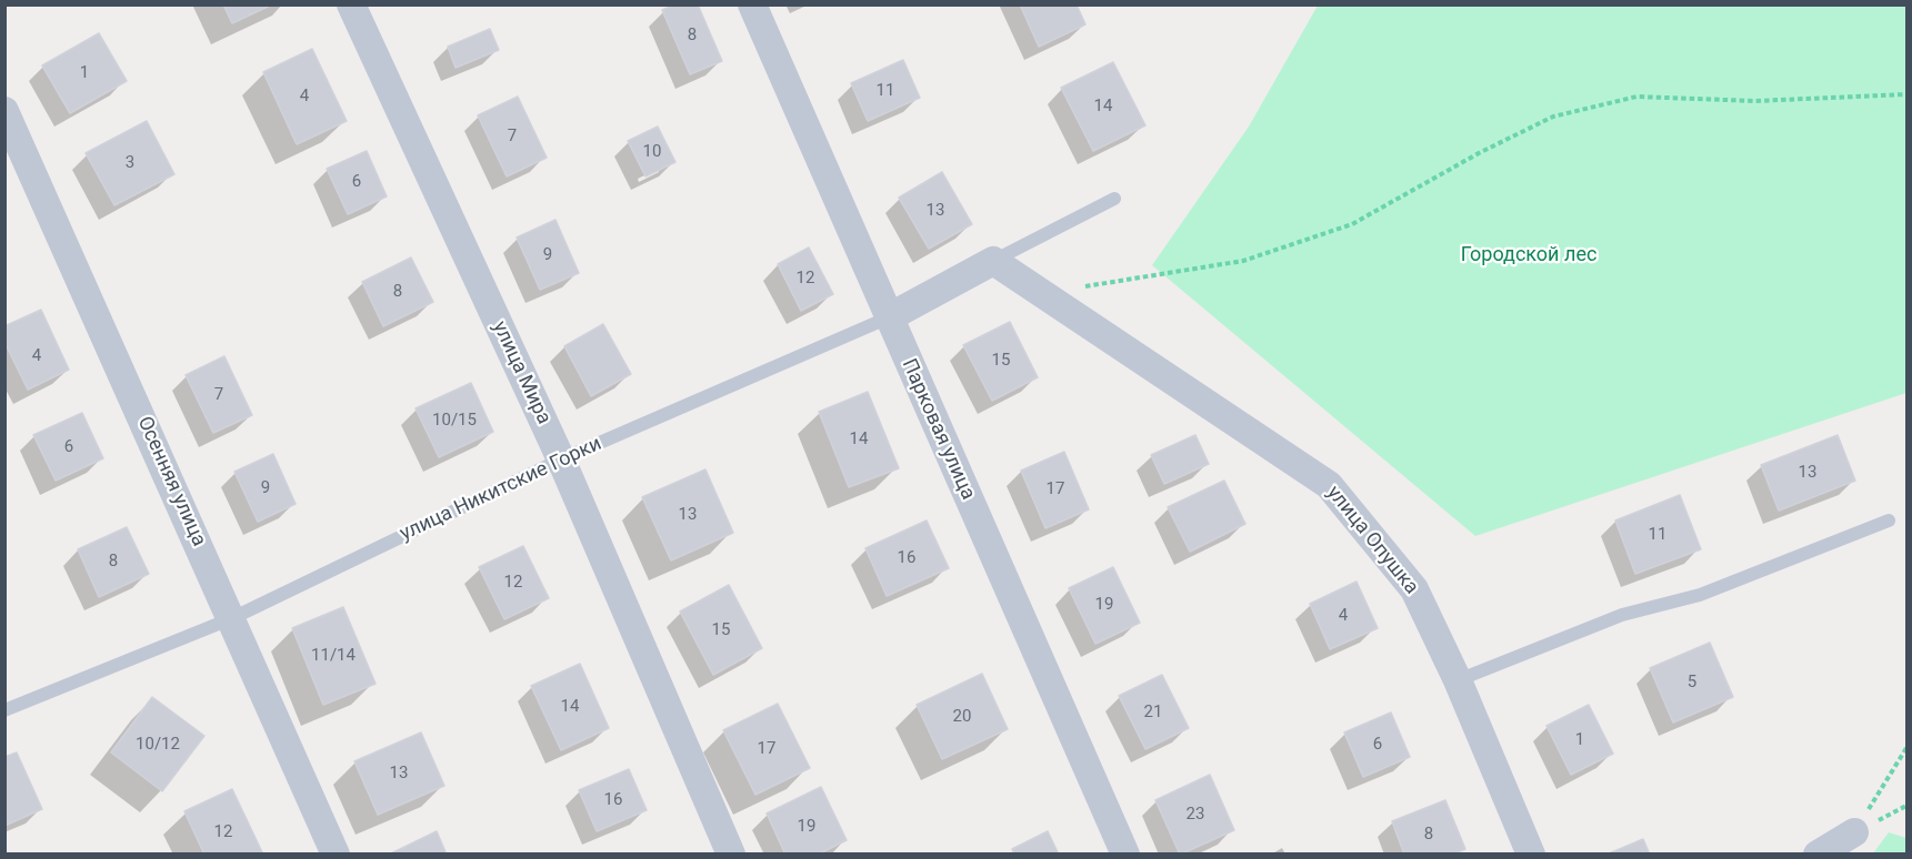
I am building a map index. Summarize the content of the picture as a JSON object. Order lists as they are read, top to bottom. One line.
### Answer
{"streets":{"street":["улица Мира","Парковая улица","Осенняя улица","улица Никитские Горки","улица Опушка"]},"crossings":[["улица Мира","улица Никитские Горки"],["Парковая улица","улица Никитские Горки"],["Осенняя улица","улица Никитские Горки"],["улица Никитские Горки","улица Опушка"]],"parks":["Городской лес"],"house_numbers":["8","1","11","4","14","7","10","3","6","13","9","12","8","4","15","7","10/15","14","6","13","9","17","13","11","16","8","12","19","4","15","11/14","5","14","21","20","1","10/12","6","17","13","16","23","19","12","8"]}
